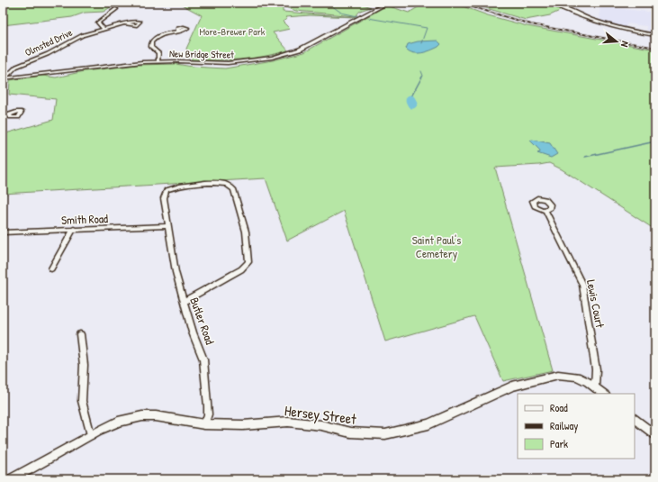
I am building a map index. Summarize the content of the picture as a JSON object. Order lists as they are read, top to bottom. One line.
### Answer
{"streets":{"street":["Olmsted Drive","New Bridge Street","Smith Road","Lewis Court","Butler Road","Hersey Street"]},"crossings":[["Olmsted Drive","New Bridge Street"],["Smith Road","Butler Road"],["Lewis Court","Hersey Street"],["Butler Road","Hersey Street"]],"parks":["More-Brewer Park","Saint Paul's Cemetery"],"legend":["Road","Railway","Park"],"north":"right"}
